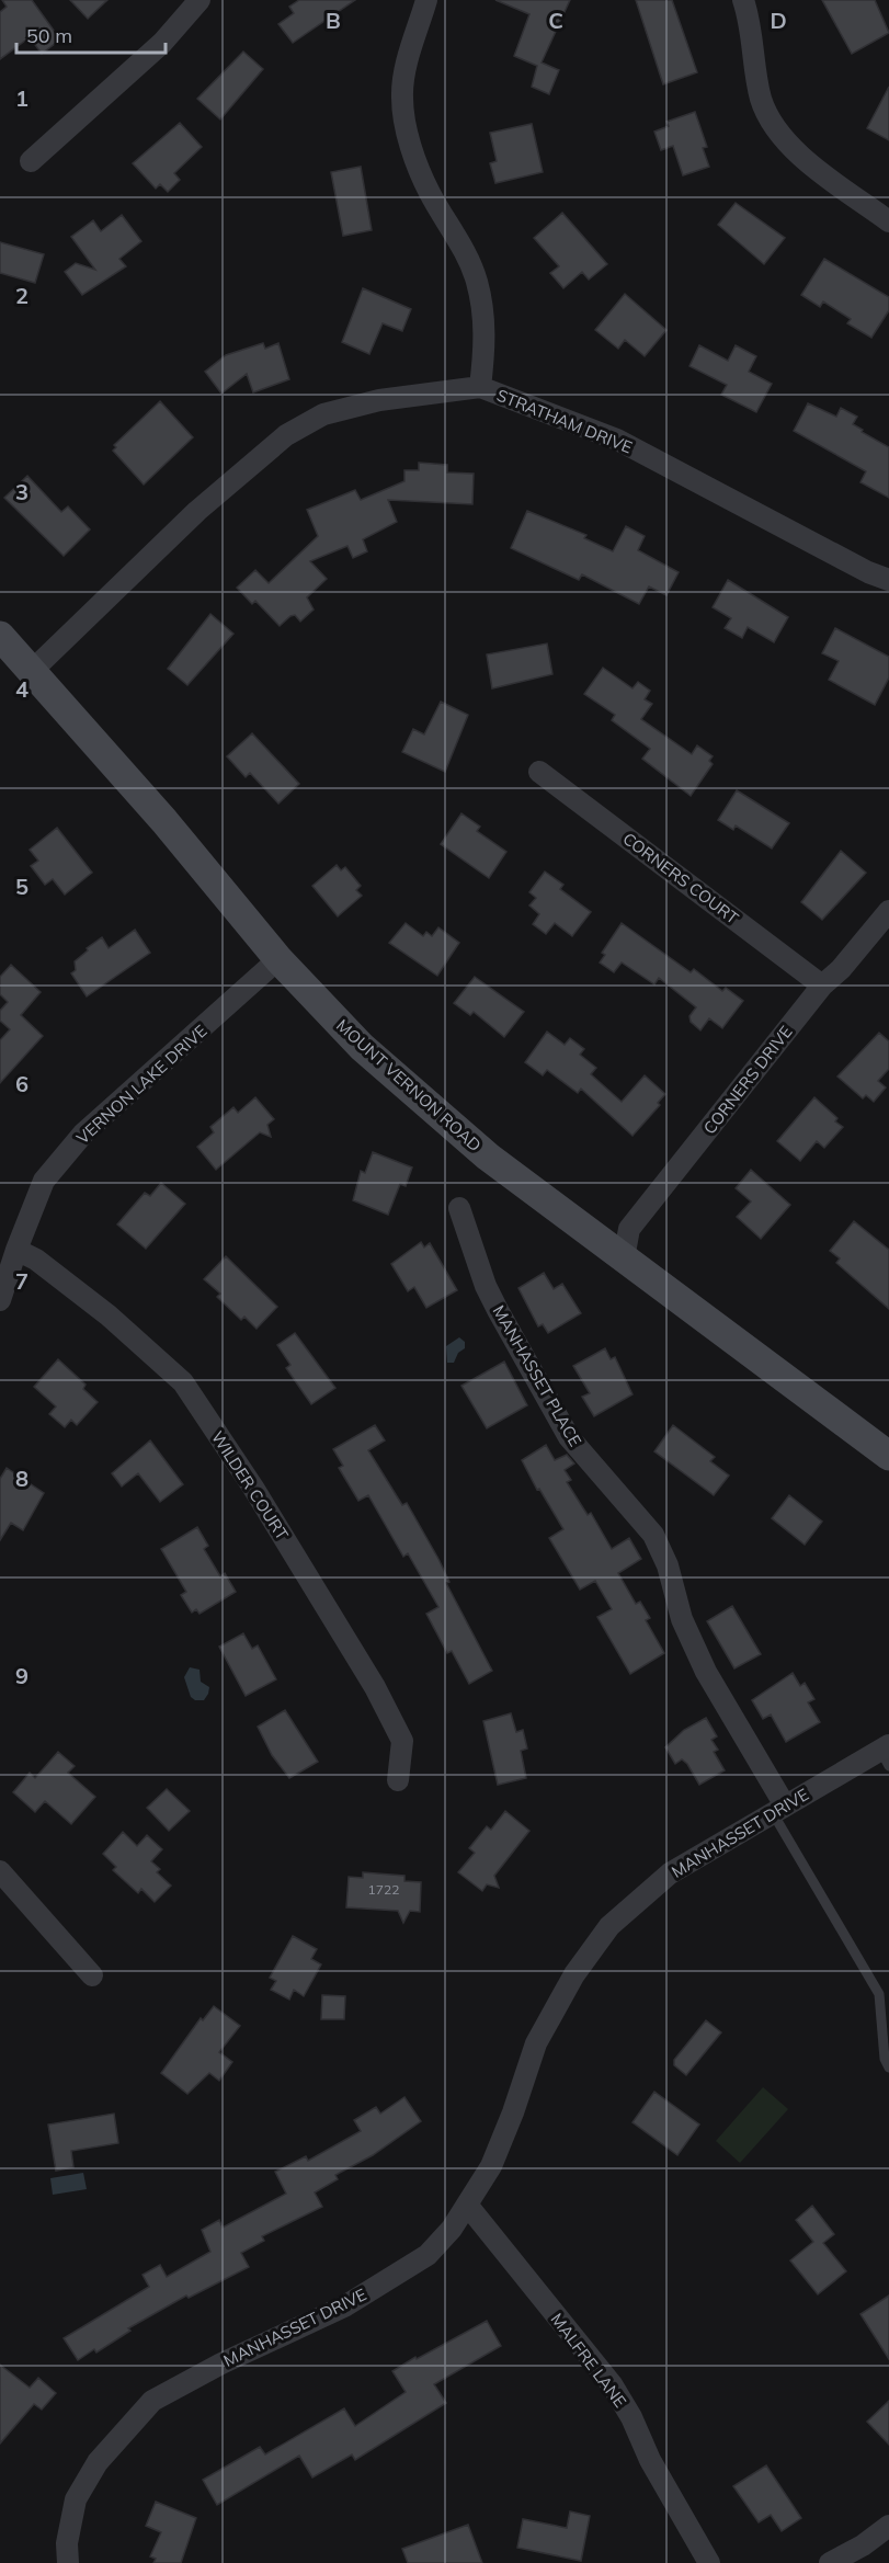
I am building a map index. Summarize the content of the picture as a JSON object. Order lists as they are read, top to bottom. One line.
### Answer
{"streets":{"main road":["MOUNT VERNON ROAD"],"street":["STRATHAM DRIVE","CORNERS COURT","CORNERS DRIVE","VERNON LAKE DRIVE","MANHASSET PLACE","WILDER COURT","MANHASSET DRIVE","MALFRE LANE"]},"crossings":[["STRATHAM DRIVE","MOUNT VERNON ROAD"],["CORNERS COURT","CORNERS DRIVE"],["CORNERS DRIVE","MOUNT VERNON ROAD"],["VERNON LAKE DRIVE","MOUNT VERNON ROAD"],["VERNON LAKE DRIVE","WILDER COURT"],["MANHASSET PLACE","MANHASSET DRIVE"],["MANHASSET DRIVE","MALFRE LANE"]],"house_numbers":["1722"],"scale_bar":"50 m","grid":{"columns":["B","C","D"],"rows":["1","2","3","4","5","6","7","8","9"]}}
